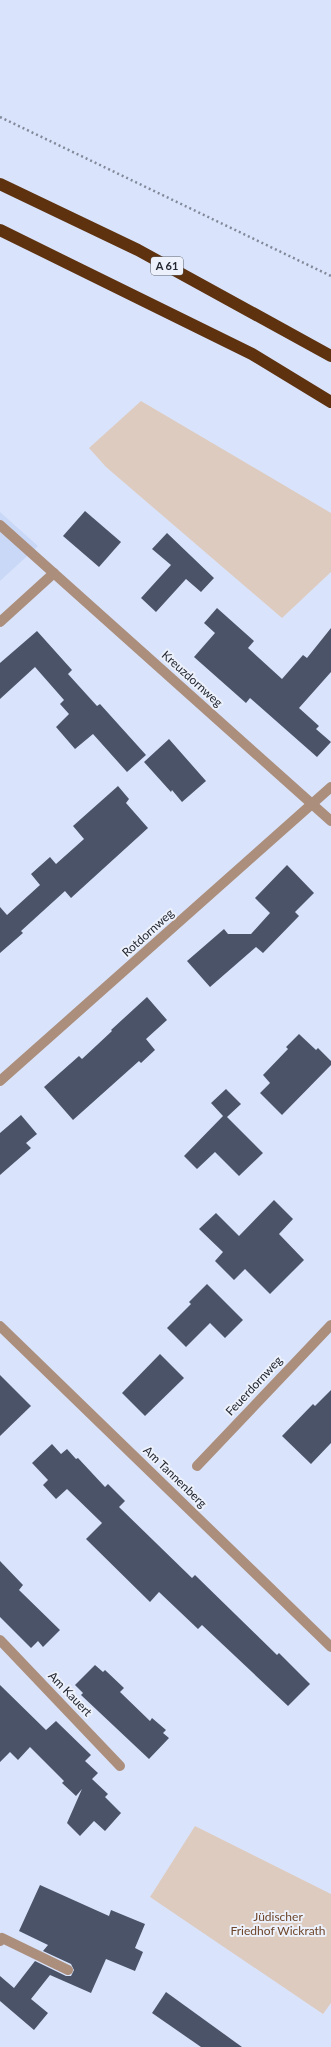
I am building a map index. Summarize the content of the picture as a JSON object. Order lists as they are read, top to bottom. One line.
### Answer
{"streets":{"highway":["A 61"],"street":["Kreuzdornweg","Rotdornweg","Feuerdornweg","Am Tannenberg","Am Kauert"]},"crossings":[["Kreuzdornweg","Rotdornweg"]],"parks":["Jüdischer Friedhof Wickrath"]}
